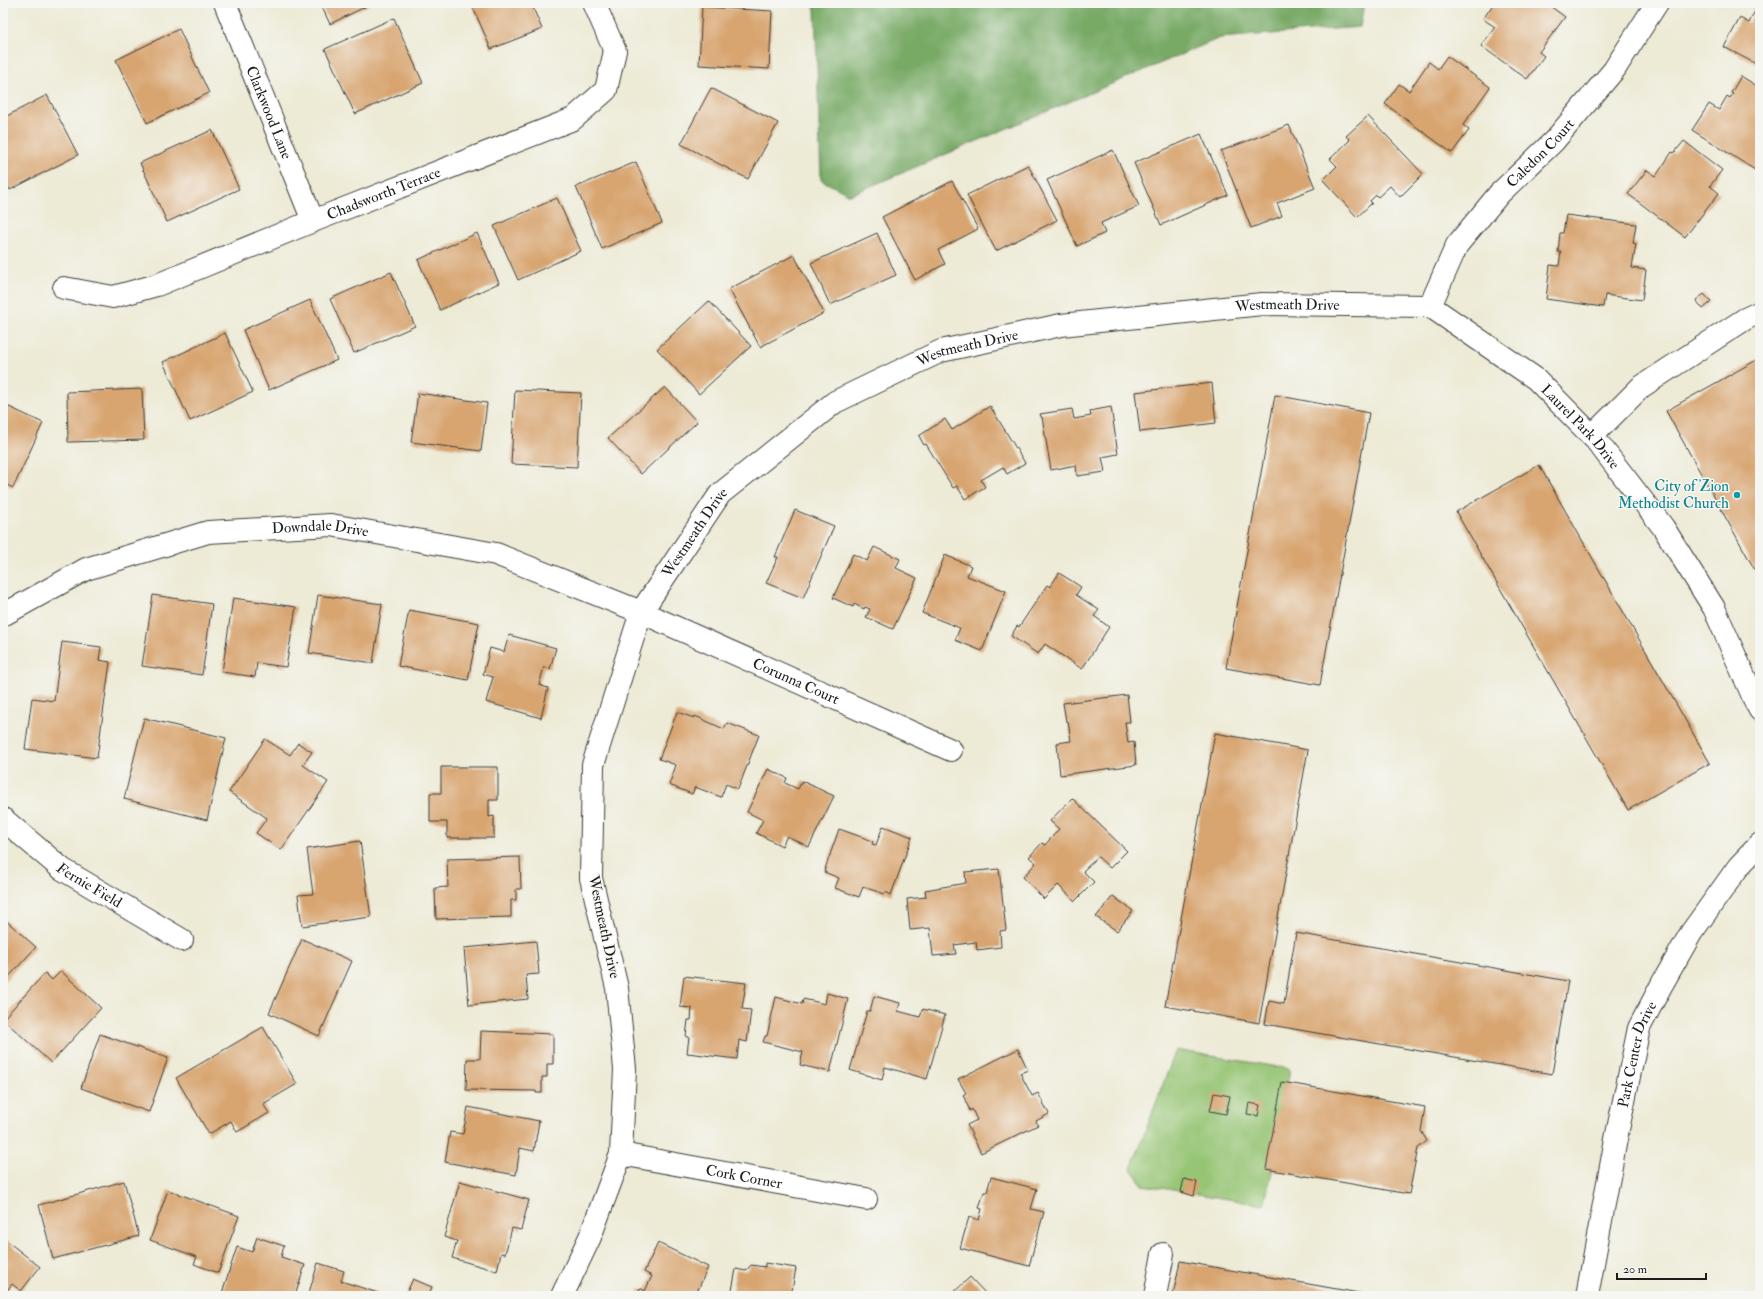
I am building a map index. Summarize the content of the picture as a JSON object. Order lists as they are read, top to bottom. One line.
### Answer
{"streets":{"street":["Clarkwood Lane","Caledon Court","Chadsworth Terrace","Westmeath Drive","Laurel Park Drive","Downdale Drive","Corunna Court","Fernie Field","Park Center Drive","Cork Corner"]},"crossings":[["Clarkwood Lane","Chadsworth Terrace"],["Caledon Court","Westmeath Drive"],["Caledon Court","Laurel Park Drive"],["Westmeath Drive","Laurel Park Drive"],["Westmeath Drive","Downdale Drive"],["Westmeath Drive","Corunna Court"],["Westmeath Drive","Cork Corner"],["Downdale Drive","Corunna Court"]],"places":["City of Zion Methodist Church"],"scale_bar":"20 m"}
